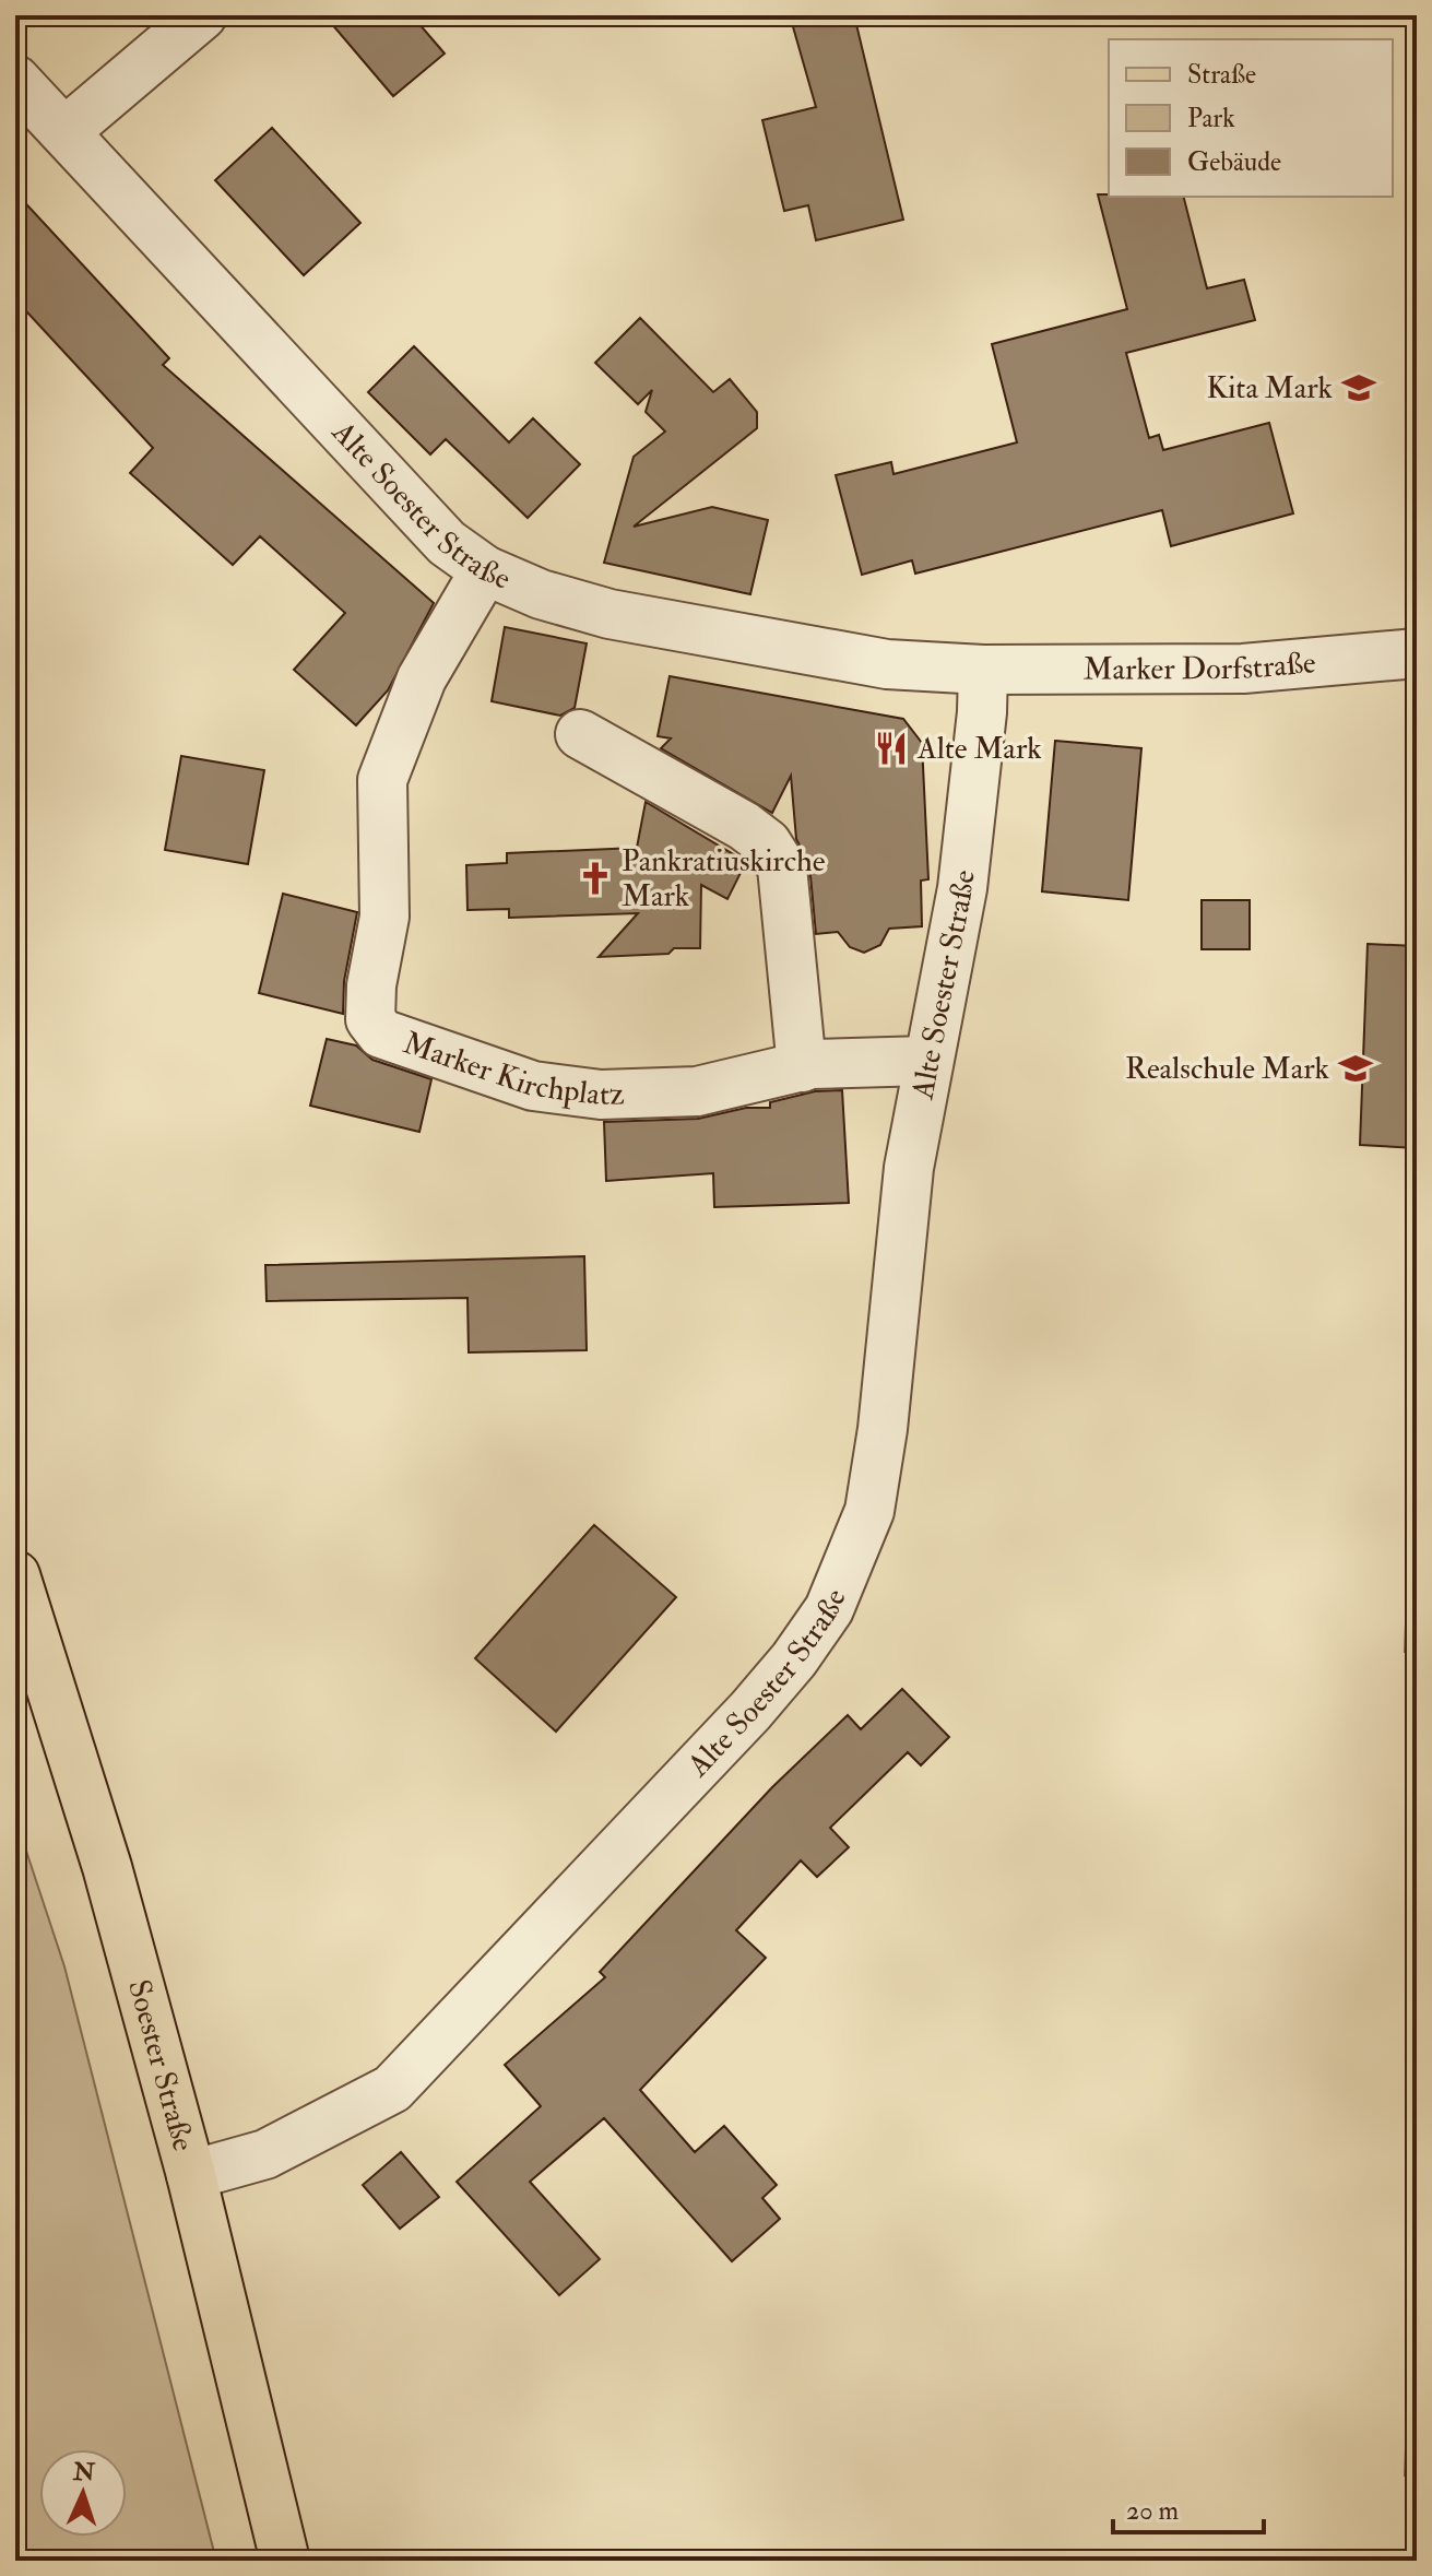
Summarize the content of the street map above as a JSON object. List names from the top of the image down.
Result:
{
  "streets": {
    "main road": ["Soester Straße"],
    "street": ["Alte Soester Straße", "Marker Dorfstraße", "Marker Kirchplatz"]
  },
  "crossings": [
    ["Alte Soester Straße", "Marker Dorfstraße"],
    ["Alte Soester Straße", "Marker Kirchplatz"],
    ["Alte Soester Straße", "Soester Straße"]
  ],
  "places": {
    "school or university": ["Kita Mark", "Realschule Mark"],
    "restaurant": ["Alte Mark"],
    "church": ["Pankratiuskirche Mark"]
  },
  "legend": ["Straße", "Park", "Gebäude"],
  "scale_bar": "20 m",
  "north": "top"
}
